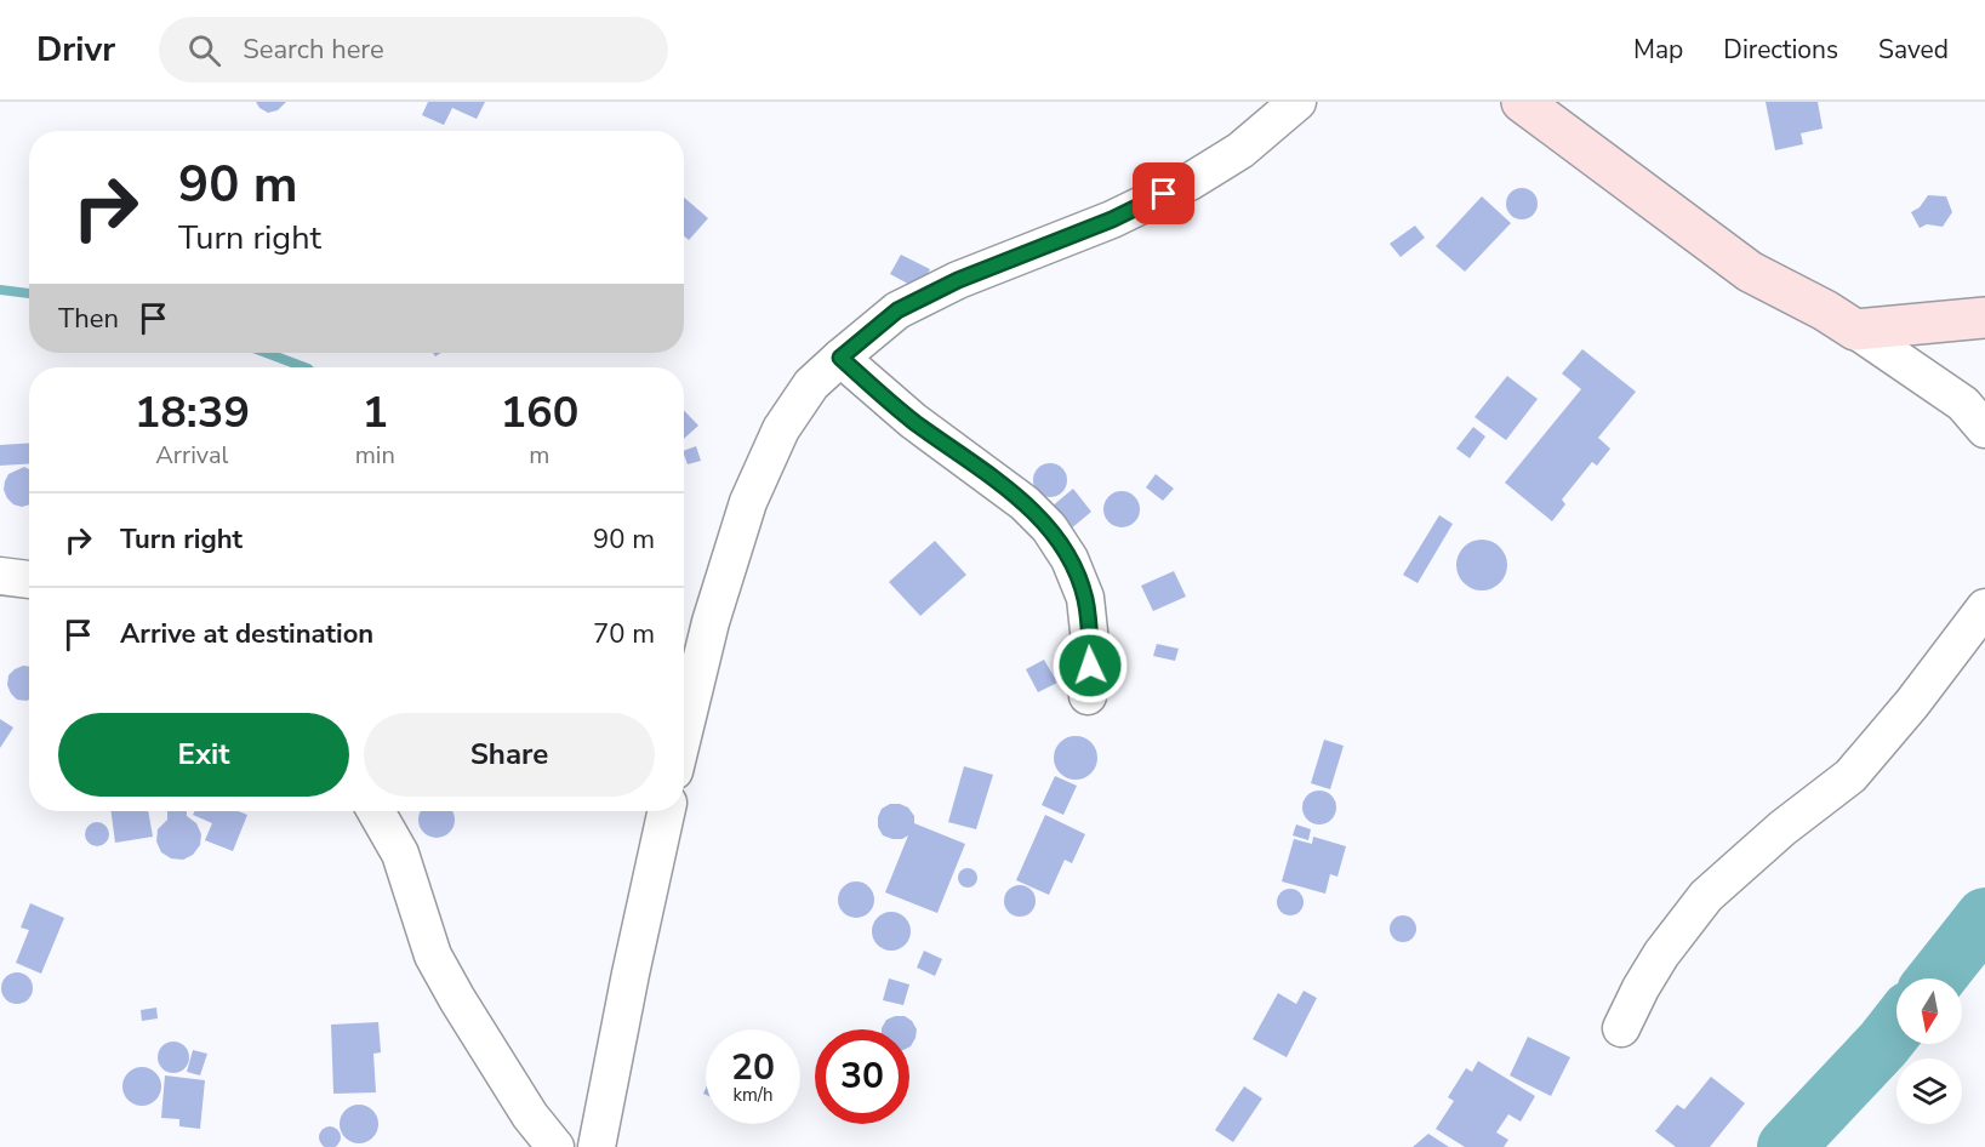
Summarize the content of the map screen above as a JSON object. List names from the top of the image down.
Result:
{
  "north": "bottom",
  "page": {
    "header": "Drivr",
    "search": "Search here",
    "nav": ["Map", "Directions", "Saved"],
    "turn": ["90 m", "Turn right"],
    "then": "Then",
    "eta": [
      "18:39",
      "Arrival",
      "1",
      "min",
      "160",
      "m"
    ],
    "list": [
      {
        "name": "Turn right",
        "value": "90 m"
      },
      {
        "name": "Arrive at destination",
        "value": "70 m"
      }
    ],
    "buttons": ["Exit", "Share"],
    "speed": "20 km/h",
    "limit": "30"
  }
}
